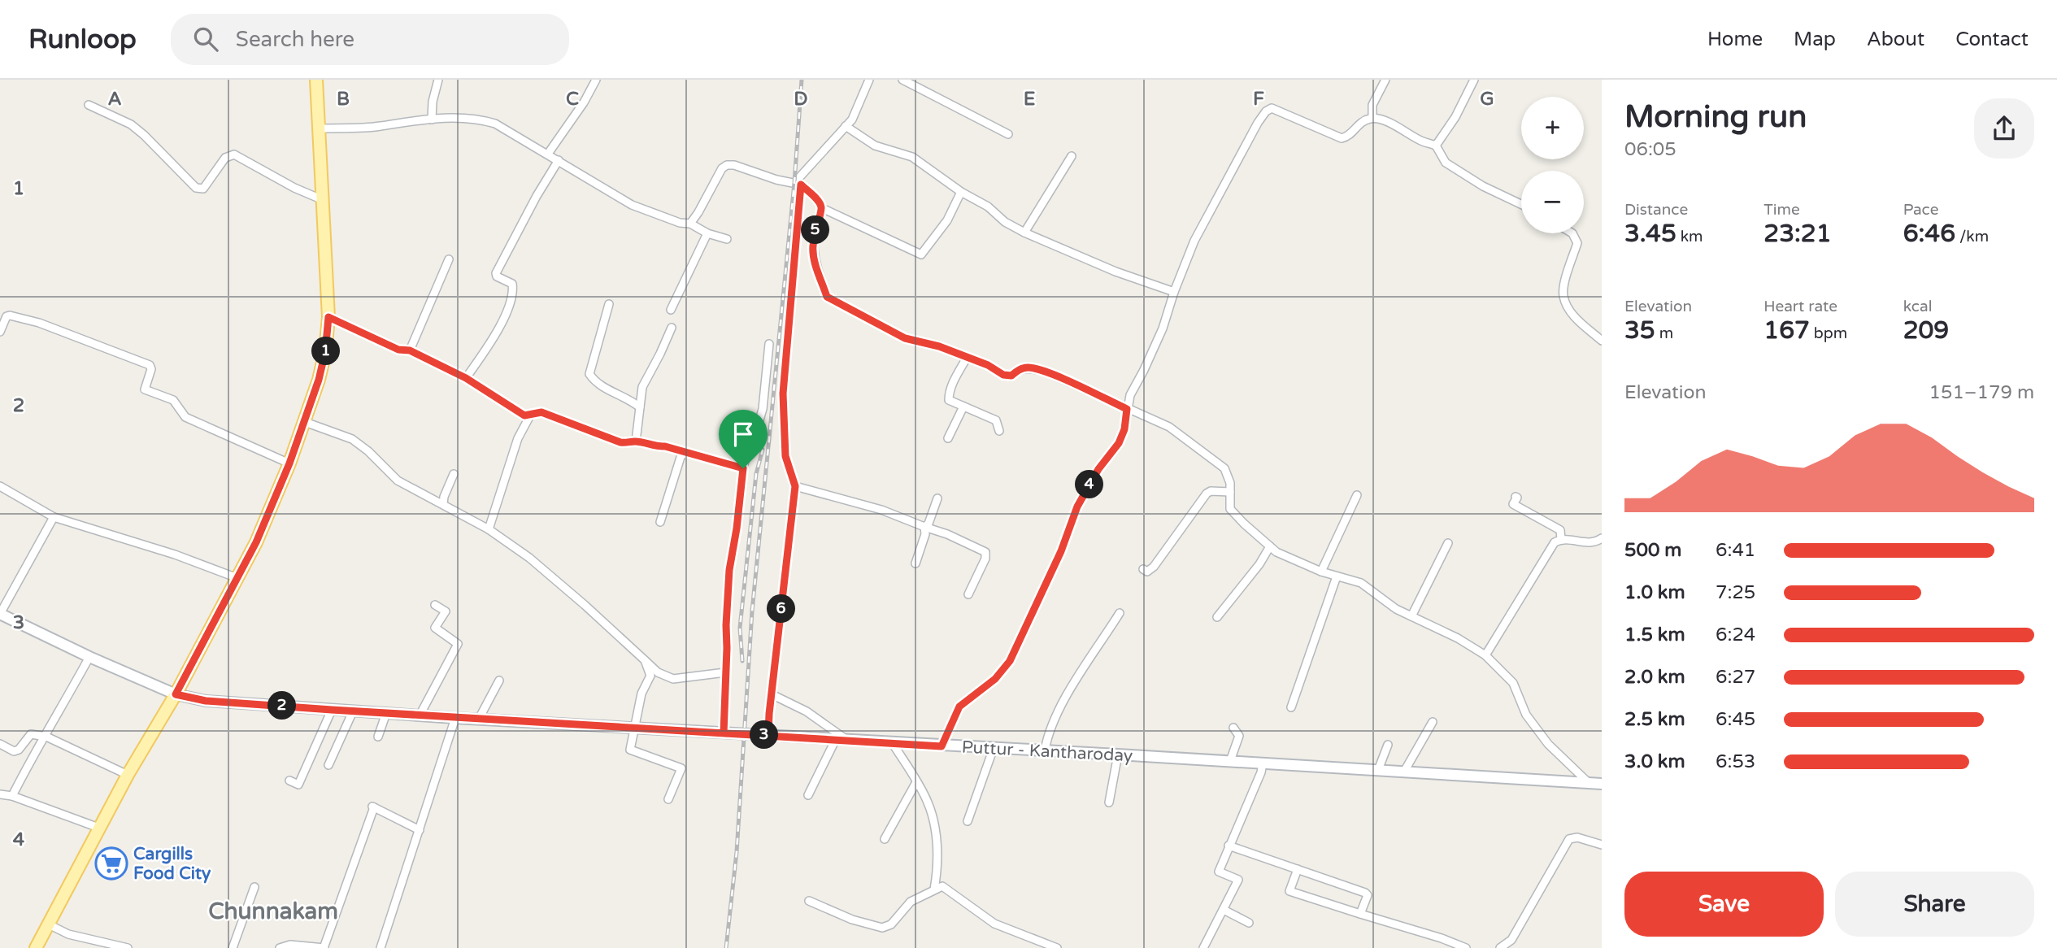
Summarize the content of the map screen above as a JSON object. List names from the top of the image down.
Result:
{
  "streets": {
    "main road": ["Puttur - Kantharoday"]
  },
  "districts": ["Chunnakam"],
  "places": {
    "supermarket": ["Cargills Food City"]
  },
  "page": {
    "header": "Runloop",
    "search": "Search here",
    "nav": [
      "Home",
      "Map",
      "About",
      "Contact"
    ],
    "heading": ["Morning run", "06:05"],
    "map_buttons": ["+", "−"],
    "stats": [
      ["Distance", "3.45 km"],
      ["Time", "23:21"],
      ["Pace", "6:46 /km"],
      ["Elevation", "35 m"],
      ["Heart rate", "167 bpm"],
      ["kcal", "209"]
    ],
    "pins": [
      "5",
      "1",
      "4",
      "6",
      "2",
      "3"
    ],
    "chart": ["Elevation", "151–179 m"],
    "list": [
      {
        "name": "500 m",
        "note": "6:41"
      },
      {
        "name": "1.0 km",
        "note": "7:25"
      },
      {
        "name": "1.5 km",
        "note": "6:24"
      },
      {
        "name": "2.0 km",
        "note": "6:27"
      },
      {
        "name": "2.5 km",
        "note": "6:45"
      },
      {
        "name": "3.0 km",
        "note": "6:53"
      }
    ],
    "buttons": ["Save", "Share"]
  },
  "grid": {
    "columns": [
      "A",
      "B",
      "C",
      "D",
      "E",
      "F",
      "G"
    ],
    "rows": [
      "1",
      "2",
      "3",
      "4"
    ]
  }
}
